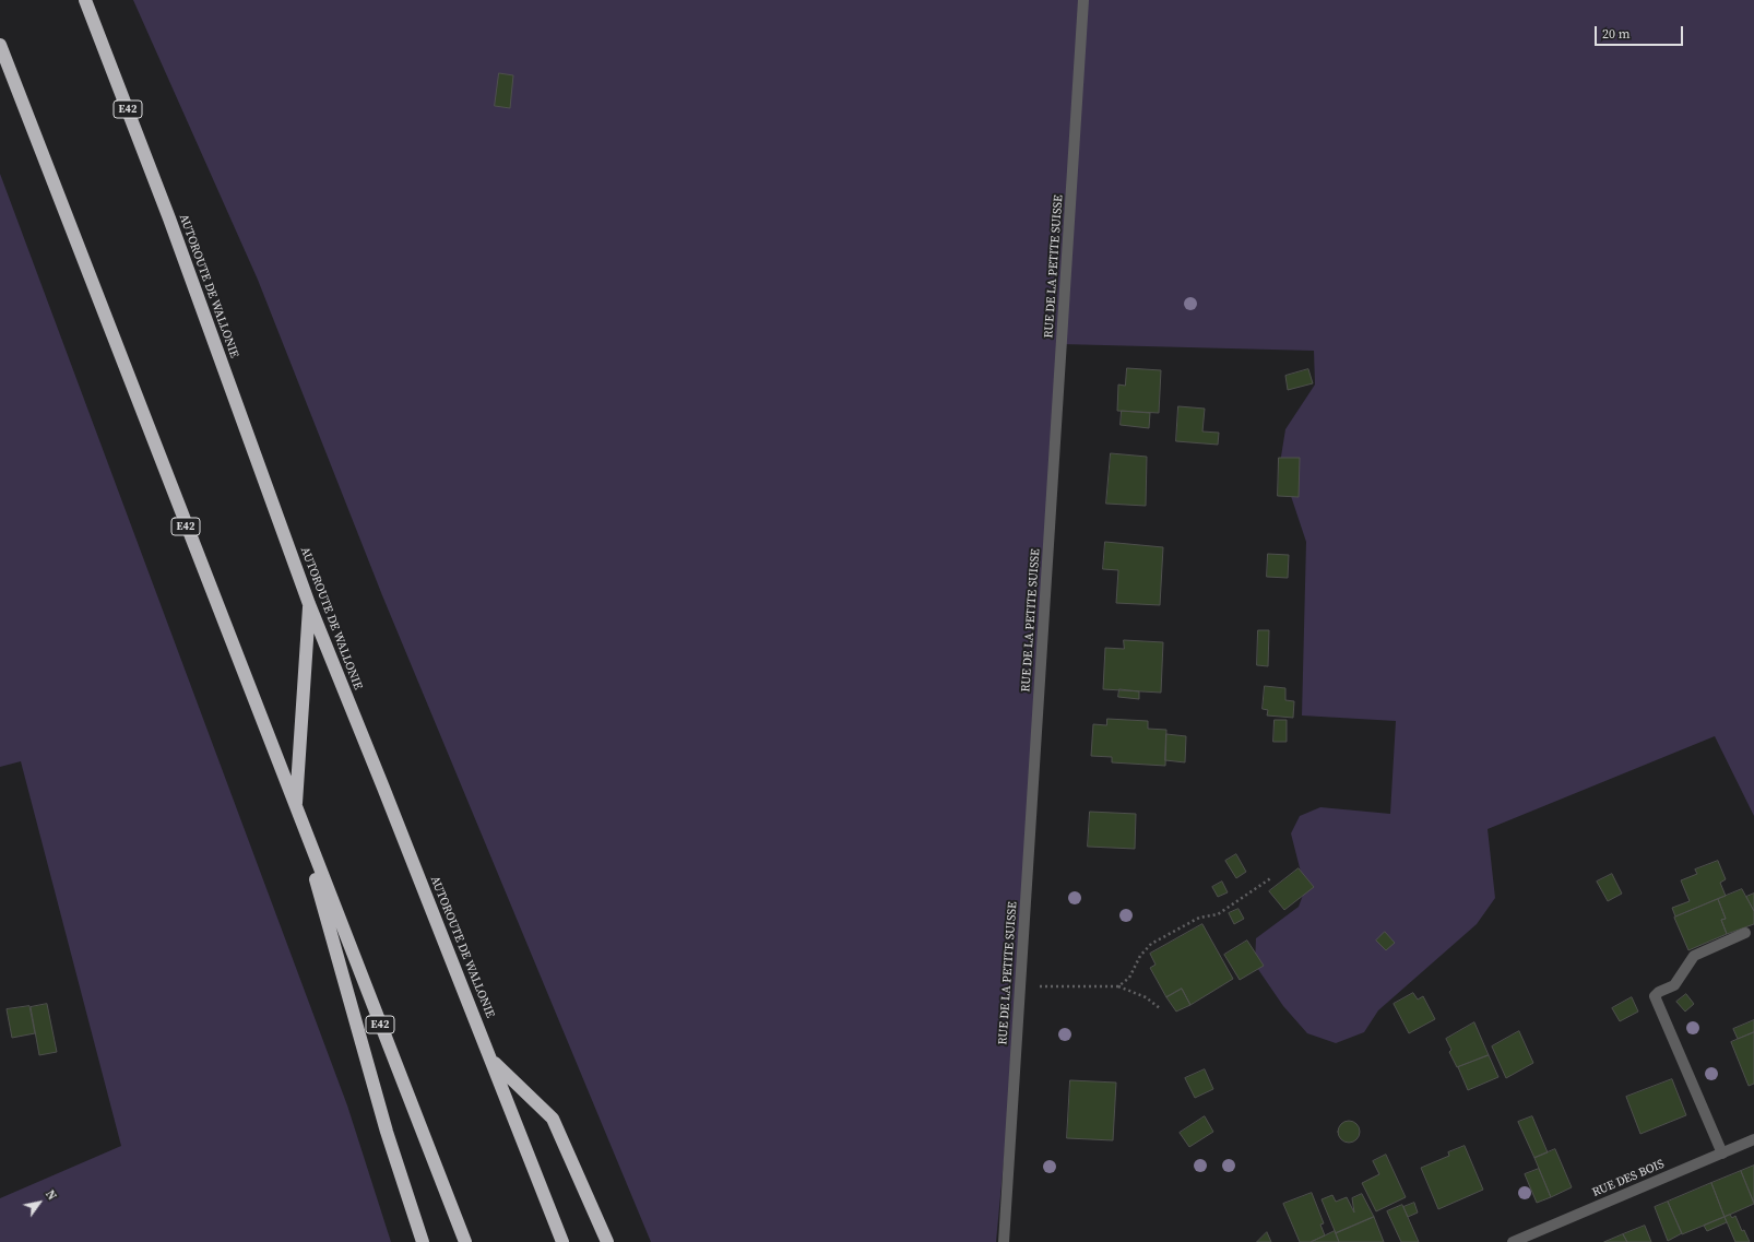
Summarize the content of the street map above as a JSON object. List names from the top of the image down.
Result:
{
  "streets": {
    "highway": ["E42", "AUTOROUTE DE WALLONIE"],
    "street": ["RUE DE LA PETITE SUISSE", "RUE DES BOIS"]
  },
  "scale_bar": "20 m",
  "north": "top right"
}
